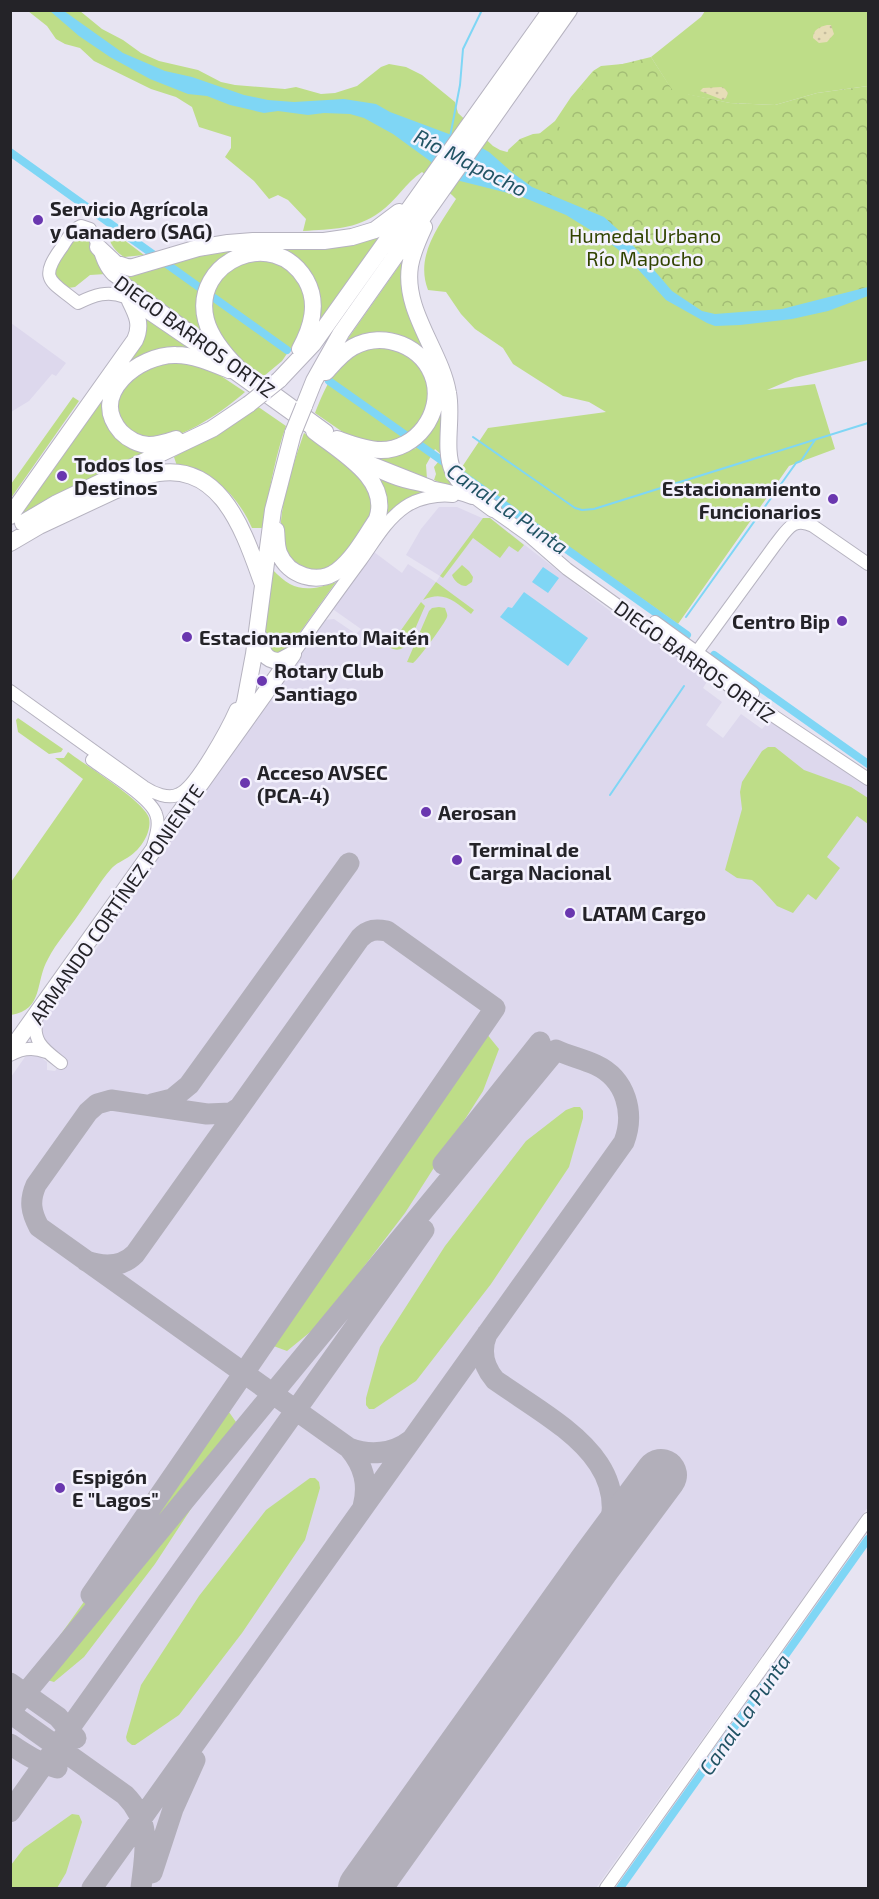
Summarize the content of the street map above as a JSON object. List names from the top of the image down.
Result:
{
  "streets": {
    "highway": ["ARMANDO CORTÍNEZ PONIENTE"],
    "street": ["DIEGO BARROS ORTÍZ"]
  },
  "water": ["Río Mapocho", "Canal La Punta"],
  "parks": ["Humedal Urbano Río Mapocho"],
  "places": [
    "Servicio Agrícola y Ganadero (SAG)",
    "Todos los Destinos",
    "Estacionamiento Funcionarios",
    "Centro Bip",
    "Estacionamiento Maitén",
    "Rotary Club Santiago",
    "Acceso AVSEC (PCA-4)",
    "Aerosan",
    "Terminal de Carga Nacional",
    "LATAM Cargo",
    "Espigón E \"Lagos\""
  ]
}
